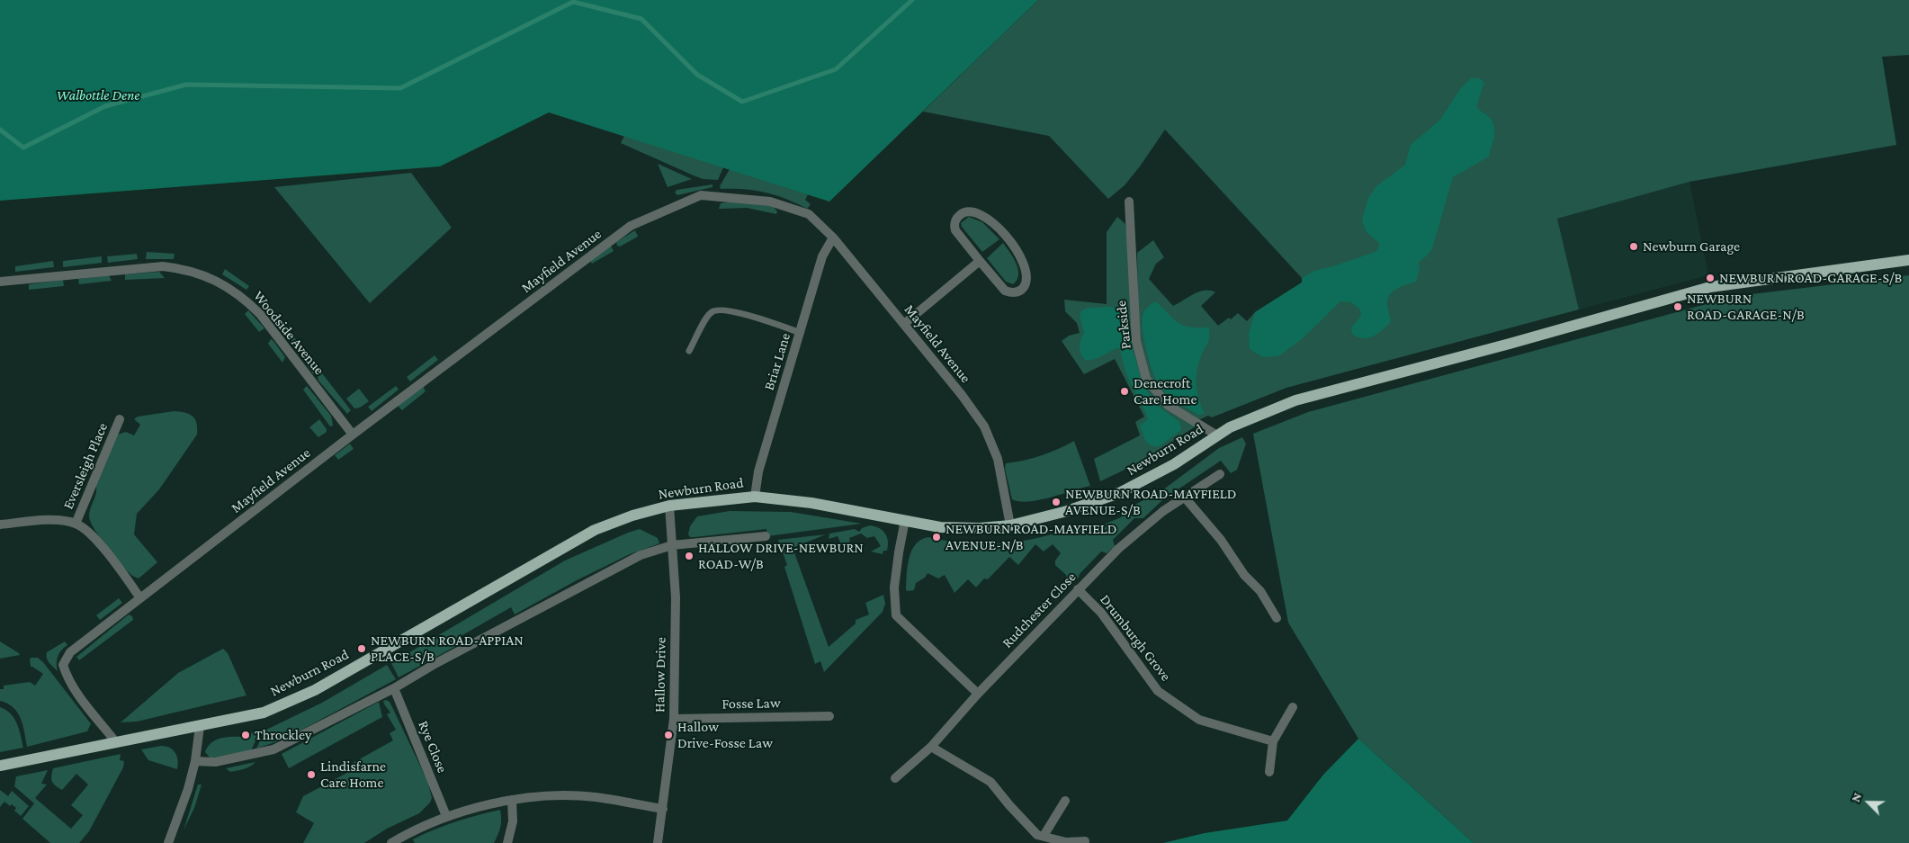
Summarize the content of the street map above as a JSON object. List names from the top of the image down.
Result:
{
  "streets": {
    "main road": ["Newburn Road"],
    "street": [
      "Mayfield Avenue",
      "Parkside",
      "Woodside Avenue",
      "Briar Lane",
      "Eversleigh Place",
      "Rudchester Close",
      "Drumburgh Grove",
      "Hallow Drive",
      "Fosse Law",
      "Rye Close"
    ]
  },
  "crossings": [
    ["Mayfield Avenue", "Woodside Avenue"],
    ["Mayfield Avenue", "Briar Lane"],
    ["Mayfield Avenue", "Newburn Road"],
    ["Parkside", "Newburn Road"],
    ["Briar Lane", "Newburn Road"],
    ["Newburn Road", "Hallow Drive"],
    ["Rudchester Close", "Drumburgh Grove"],
    ["Hallow Drive", "Fosse Law"]
  ],
  "parks": ["Walbottle Dene"],
  "places": [
    "Newburn Garage",
    "NEWBURN ROAD-GARAGE-S/B",
    "NEWBURN ROAD-GARAGE-N/B",
    "Denecroft Care Home",
    "NEWBURN ROAD-MAYFIELD AVENUE-S/B",
    "NEWBURN ROAD-MAYFIELD AVENUE-N/B",
    "HALLOW DRIVE-NEWBURN ROAD-W/B",
    "NEWBURN ROAD-APPIAN PLACE-S/B",
    "Throckley",
    "Hallow Drive-Fosse Law",
    "Lindisfarne Care Home"
  ],
  "north": "top left"
}
